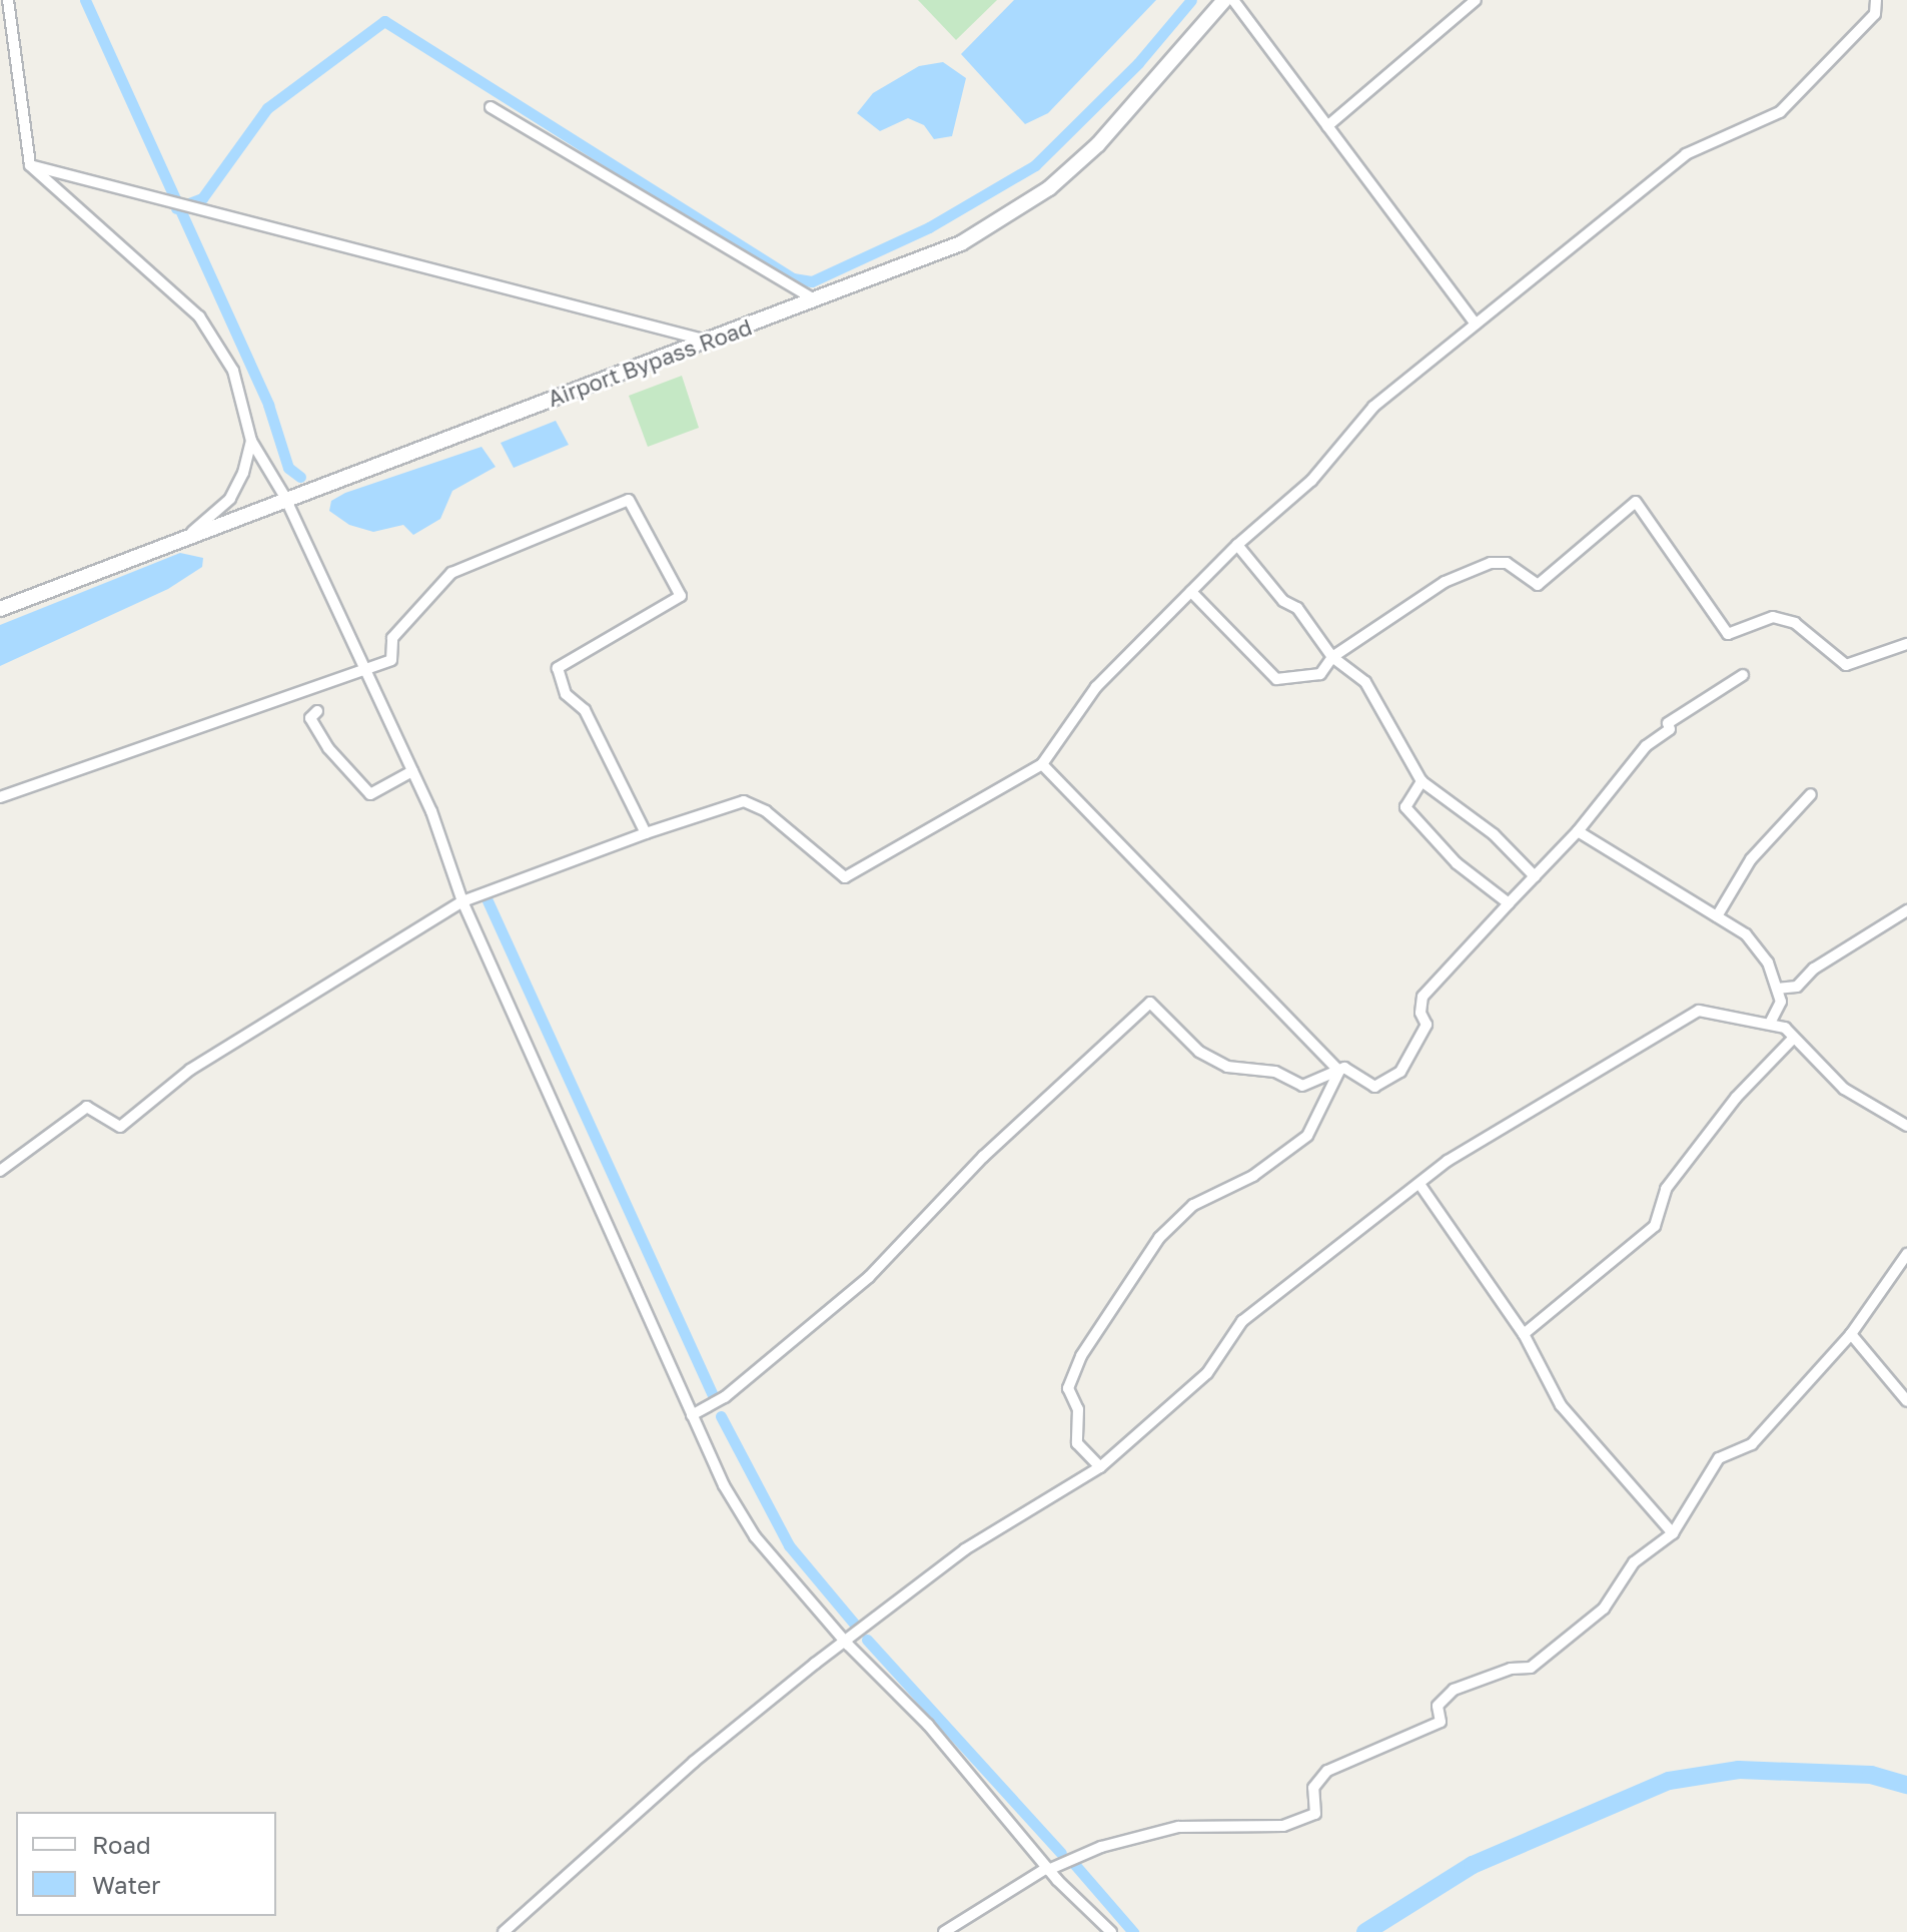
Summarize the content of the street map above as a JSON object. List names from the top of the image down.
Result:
{
  "streets": {
    "street": ["Airport Bypass Road"]
  },
  "legend": ["Road", "Water"]
}
